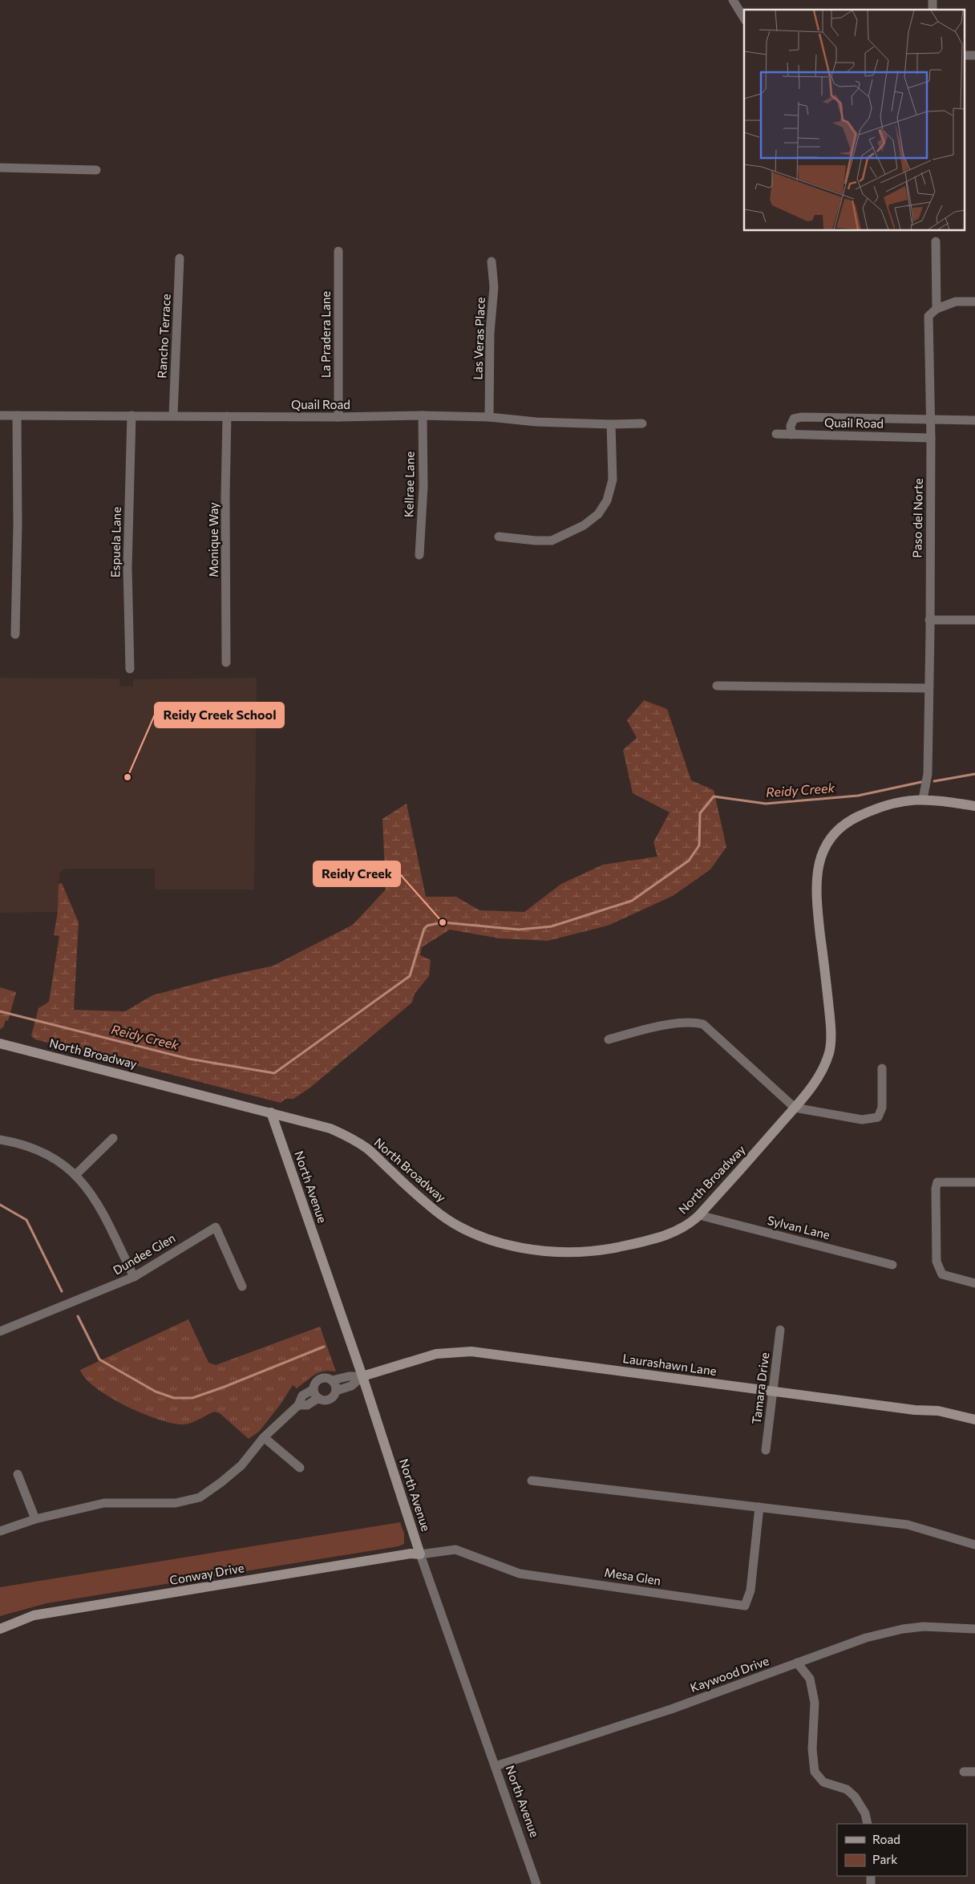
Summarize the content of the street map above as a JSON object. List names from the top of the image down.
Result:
{
  "streets": {
    "street": [
      "La Pradera Lane",
      "Rancho Terrace",
      "Las Veras Place",
      "Quail Road",
      "Kellrae Lane",
      "Paso del Norte",
      "Monique Way",
      "Espuela Lane",
      "North Broadway",
      "North Avenue",
      "Sylvan Lane",
      "Dundee Glen",
      "Laurashawn Lane",
      "Tamara Drive",
      "Conway Drive",
      "Mesa Glen",
      "Kaywood Drive"
    ]
  },
  "crossings": [
    ["La Pradera Lane", "Quail Road"],
    ["Rancho Terrace", "Quail Road"],
    ["Las Veras Place", "Quail Road"],
    ["Quail Road", "Kellrae Lane"],
    ["Quail Road", "Paso del Norte"],
    ["Quail Road", "Monique Way"],
    ["Quail Road", "Espuela Lane"],
    ["Paso del Norte", "North Broadway"],
    ["North Broadway", "North Avenue"],
    ["North Broadway", "Sylvan Lane"],
    ["North Avenue", "Laurashawn Lane"],
    ["North Avenue", "Conway Drive"],
    ["North Avenue", "Mesa Glen"],
    ["North Avenue", "Kaywood Drive"],
    ["Laurashawn Lane", "Tamara Drive"],
    ["Conway Drive", "Mesa Glen"]
  ],
  "water": ["Reidy Creek"],
  "places": ["Reidy Creek School", "Reidy Creek"],
  "legend": ["Road", "Park"]
}
